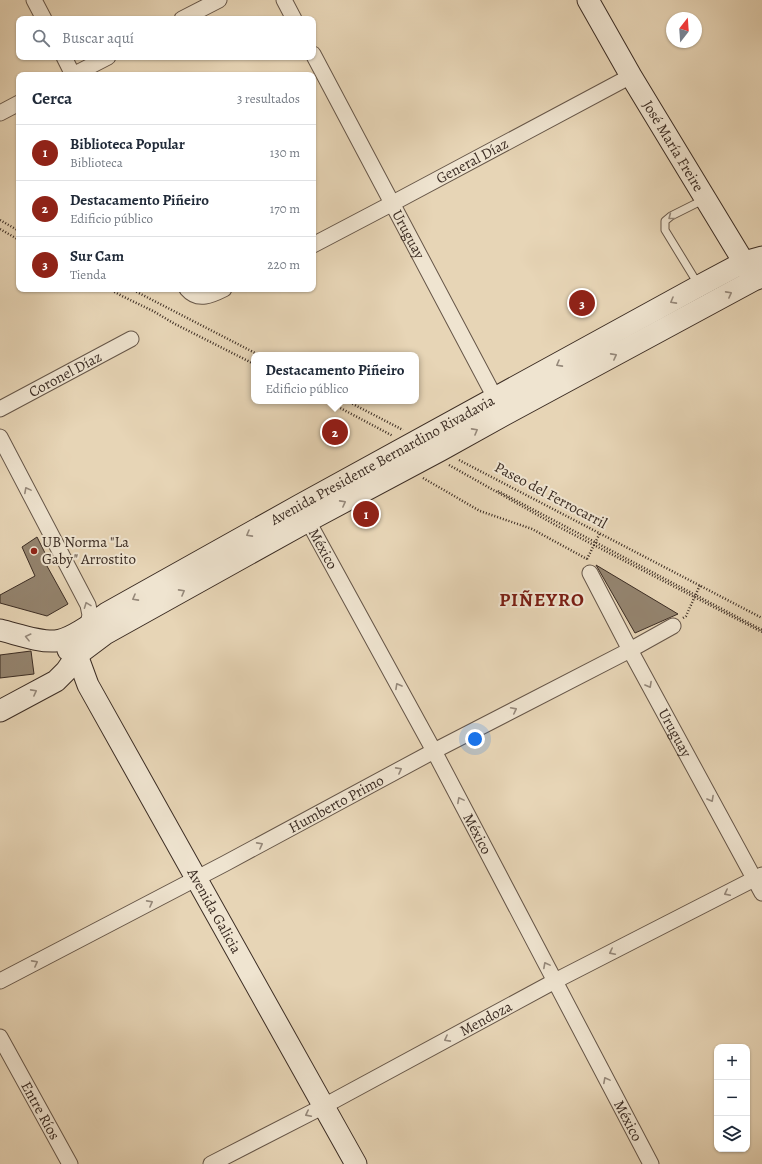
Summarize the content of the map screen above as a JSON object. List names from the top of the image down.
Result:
{
  "streets": {
    "main road": ["José María Freire", "Avenida Presidente Bernardino Rivadavia", "Avenida Galicia"],
    "street": [
      "General Díaz",
      "Uruguay",
      "Coronel Díaz",
      "México",
      "Humberto Primo",
      "Mendoza",
      "Entre Ríos"
    ],
    "path": ["Paseo del Ferrocarril"]
  },
  "crossings": [
    ["José María Freire", "General Díaz"],
    ["José María Freire", "Avenida Presidente Bernardino Rivadavia"],
    ["General Díaz", "Uruguay"],
    ["Uruguay", "Avenida Presidente Bernardino Rivadavia"],
    ["Uruguay", "Humberto Primo"],
    ["Uruguay", "Mendoza"],
    ["Avenida Presidente Bernardino Rivadavia", "Paseo del Ferrocarril"],
    ["Avenida Presidente Bernardino Rivadavia", "México"],
    ["Avenida Presidente Bernardino Rivadavia", "Avenida Galicia"],
    ["México", "Humberto Primo"],
    ["México", "Mendoza"],
    ["Humberto Primo", "Avenida Galicia"],
    ["Avenida Galicia", "Mendoza"]
  ],
  "one_way": ["México", "Humberto Primo", "Mendoza"],
  "districts": ["PIÑEYRO"],
  "places": ["UB Norma \"La Gaby\" Arrostito"],
  "north": "top",
  "page": {
    "search": "Buscar aquí",
    "heading": ["Cerca", "3 resultados"],
    "list": [
      {
        "mark": "1",
        "name": "Biblioteca Popular",
        "note": "Biblioteca",
        "value": "130 m"
      },
      {
        "mark": "2",
        "name": "Destacamento Piñeiro",
        "note": "Edificio público",
        "value": "170 m"
      },
      {
        "mark": "3",
        "name": "Sur Cam",
        "note": "Tienda",
        "value": "220 m"
      }
    ],
    "pins": ["3", "2", "1"],
    "popup": ["Destacamento Piñeiro", "Edificio público"],
    "map_buttons": ["+", "−"]
  }
}
